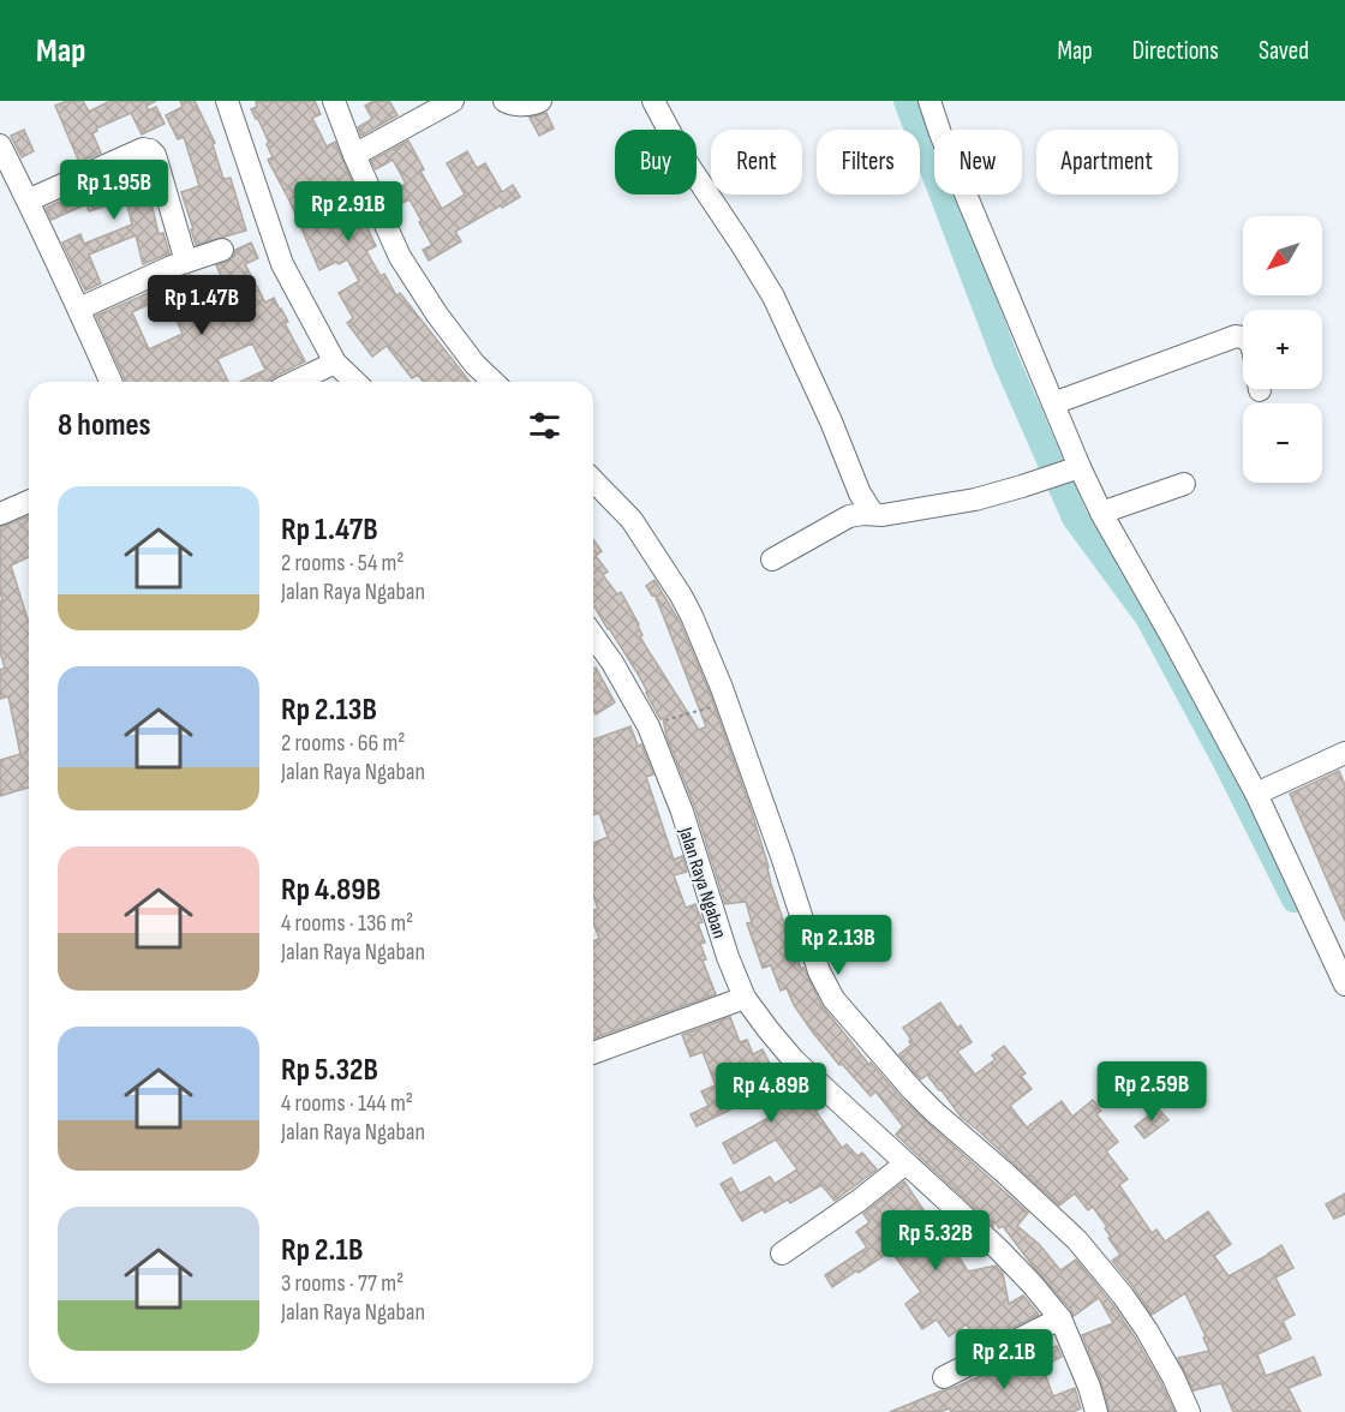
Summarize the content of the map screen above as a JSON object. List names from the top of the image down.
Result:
{
  "streets": {
    "street": ["Jalan Raya Ngaban"]
  },
  "north": "bottom left",
  "page": {
    "header": "Map",
    "nav": ["Map", "Directions", "Saved"],
    "chip": [
      "Buy",
      "Rent",
      "Filters",
      "New",
      "Apartment"
    ],
    "price": [
      "Rp 1.95B",
      "Rp 2.91B",
      "Rp 1.47B",
      "Rp 2.13B",
      "Rp 2.59B",
      "Rp 4.89B",
      "Rp 5.32B",
      "Rp 2.1B"
    ],
    "map_buttons": ["+", "−"],
    "heading": "8 homes",
    "list": [
      {
        "name": "Rp 1.47B",
        "note": "2 rooms · 54 m² · Jalan Raya Ngaban"
      },
      {
        "name": "Rp 2.13B",
        "note": "2 rooms · 66 m² · Jalan Raya Ngaban"
      },
      {
        "name": "Rp 4.89B",
        "note": "4 rooms · 136 m² · Jalan Raya Ngaban"
      },
      {
        "name": "Rp 5.32B",
        "note": "4 rooms · 144 m² · Jalan Raya Ngaban"
      },
      {
        "name": "Rp 2.1B",
        "note": "3 rooms · 77 m² · Jalan Raya Ngaban"
      }
    ]
  }
}
